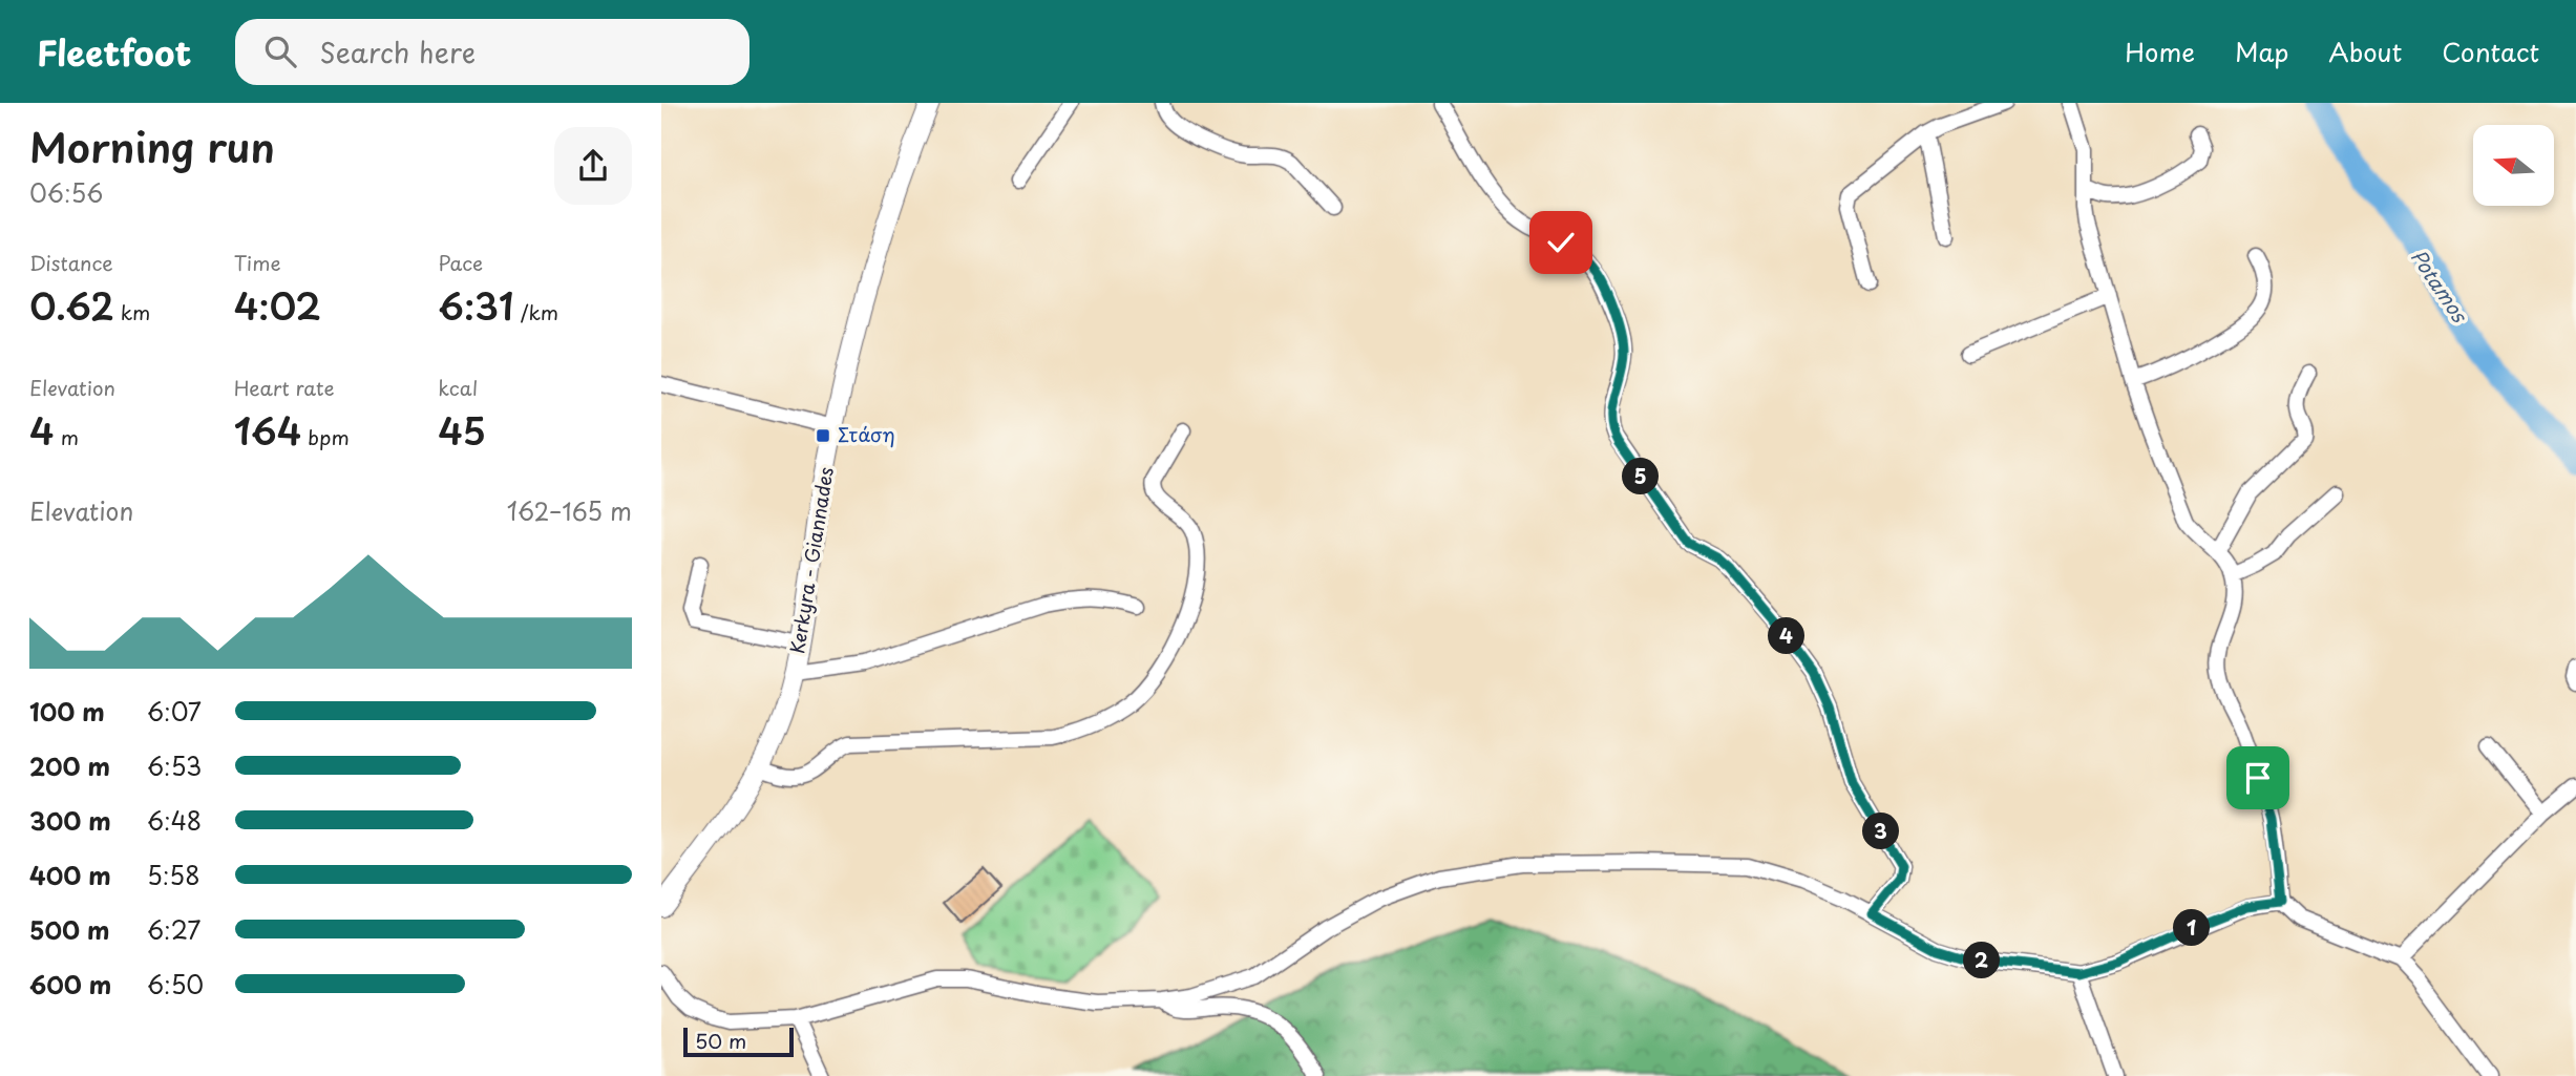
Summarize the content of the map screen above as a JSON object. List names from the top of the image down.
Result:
{
  "streets": {
    "main road": ["Kerkyra - Giannades"]
  },
  "water": ["Potamos"],
  "places": {
    "transit": ["Στάση"]
  },
  "scale_bar": "50 m",
  "north": "left",
  "page": {
    "header": "Fleetfoot",
    "search": "Search here",
    "nav": [
      "Home",
      "Map",
      "About",
      "Contact"
    ],
    "heading": ["Morning run", "06:56"],
    "stats": [
      ["Distance", "0.62 km"],
      ["Time", "4:02"],
      ["Pace", "6:31 /km"],
      ["Elevation", "4 m"],
      ["Heart rate", "164 bpm"],
      ["kcal", "45"]
    ],
    "pins": [
      "5",
      "4",
      "3",
      "1",
      "2"
    ],
    "chart": ["Elevation", "162–165 m"],
    "list": [
      {
        "name": "100 m",
        "note": "6:07"
      },
      {
        "name": "200 m",
        "note": "6:53"
      },
      {
        "name": "300 m",
        "note": "6:48"
      },
      {
        "name": "400 m",
        "note": "5:58"
      },
      {
        "name": "500 m",
        "note": "6:27"
      },
      {
        "name": "600 m",
        "note": "6:50"
      }
    ],
    "scale": "50 m"
  }
}
